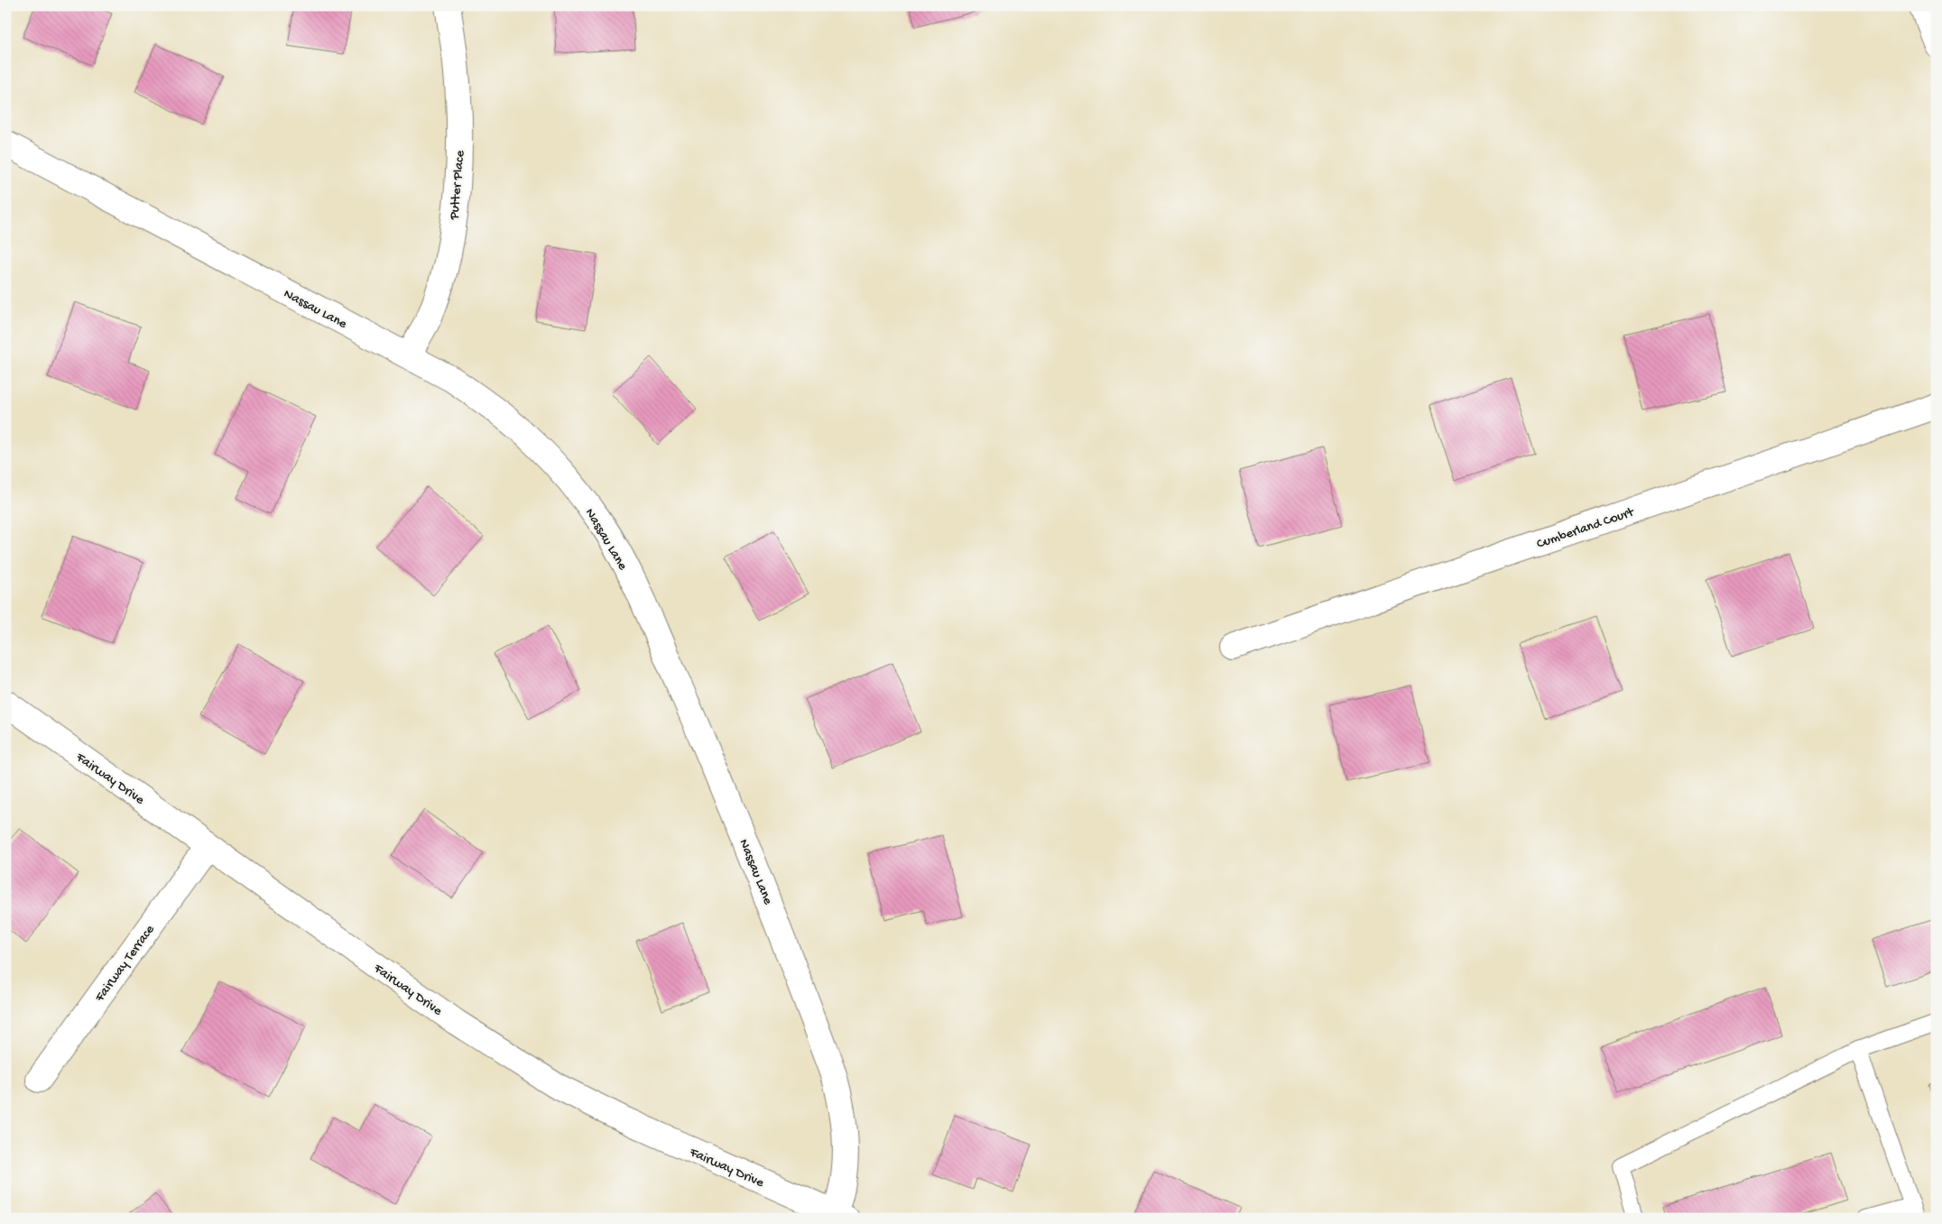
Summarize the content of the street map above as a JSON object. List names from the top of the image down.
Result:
{
  "streets": {
    "street": [
      "Putter Place",
      "Nassau Lane",
      "Cumberland Court",
      "Fairway Drive",
      "Fairway Terrace"
    ]
  },
  "crossings": [
    ["Putter Place", "Nassau Lane"],
    ["Nassau Lane", "Fairway Drive"],
    ["Fairway Drive", "Fairway Terrace"]
  ]
}
